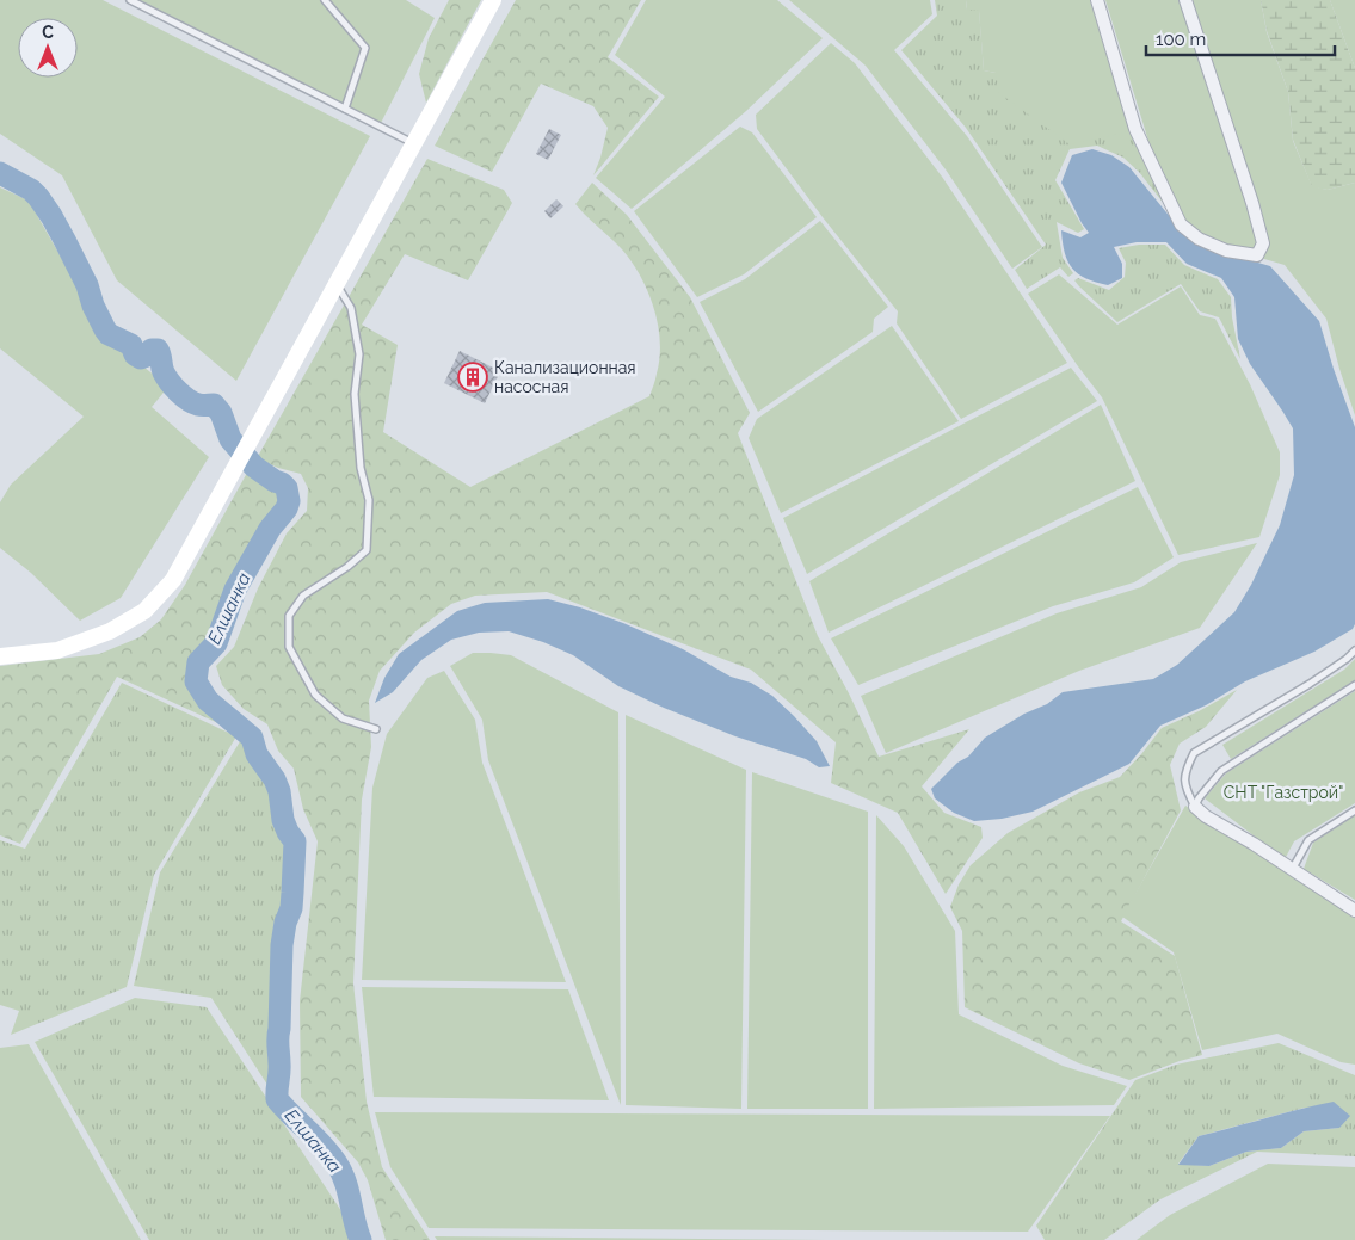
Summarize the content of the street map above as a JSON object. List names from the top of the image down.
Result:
{
  "water": ["Елшанка"],
  "parks": ["СНТ \"Газстрой\""],
  "places": {
    "building": ["Канализационная насосная"]
  },
  "scale_bar": "100 m",
  "north": "top"
}
